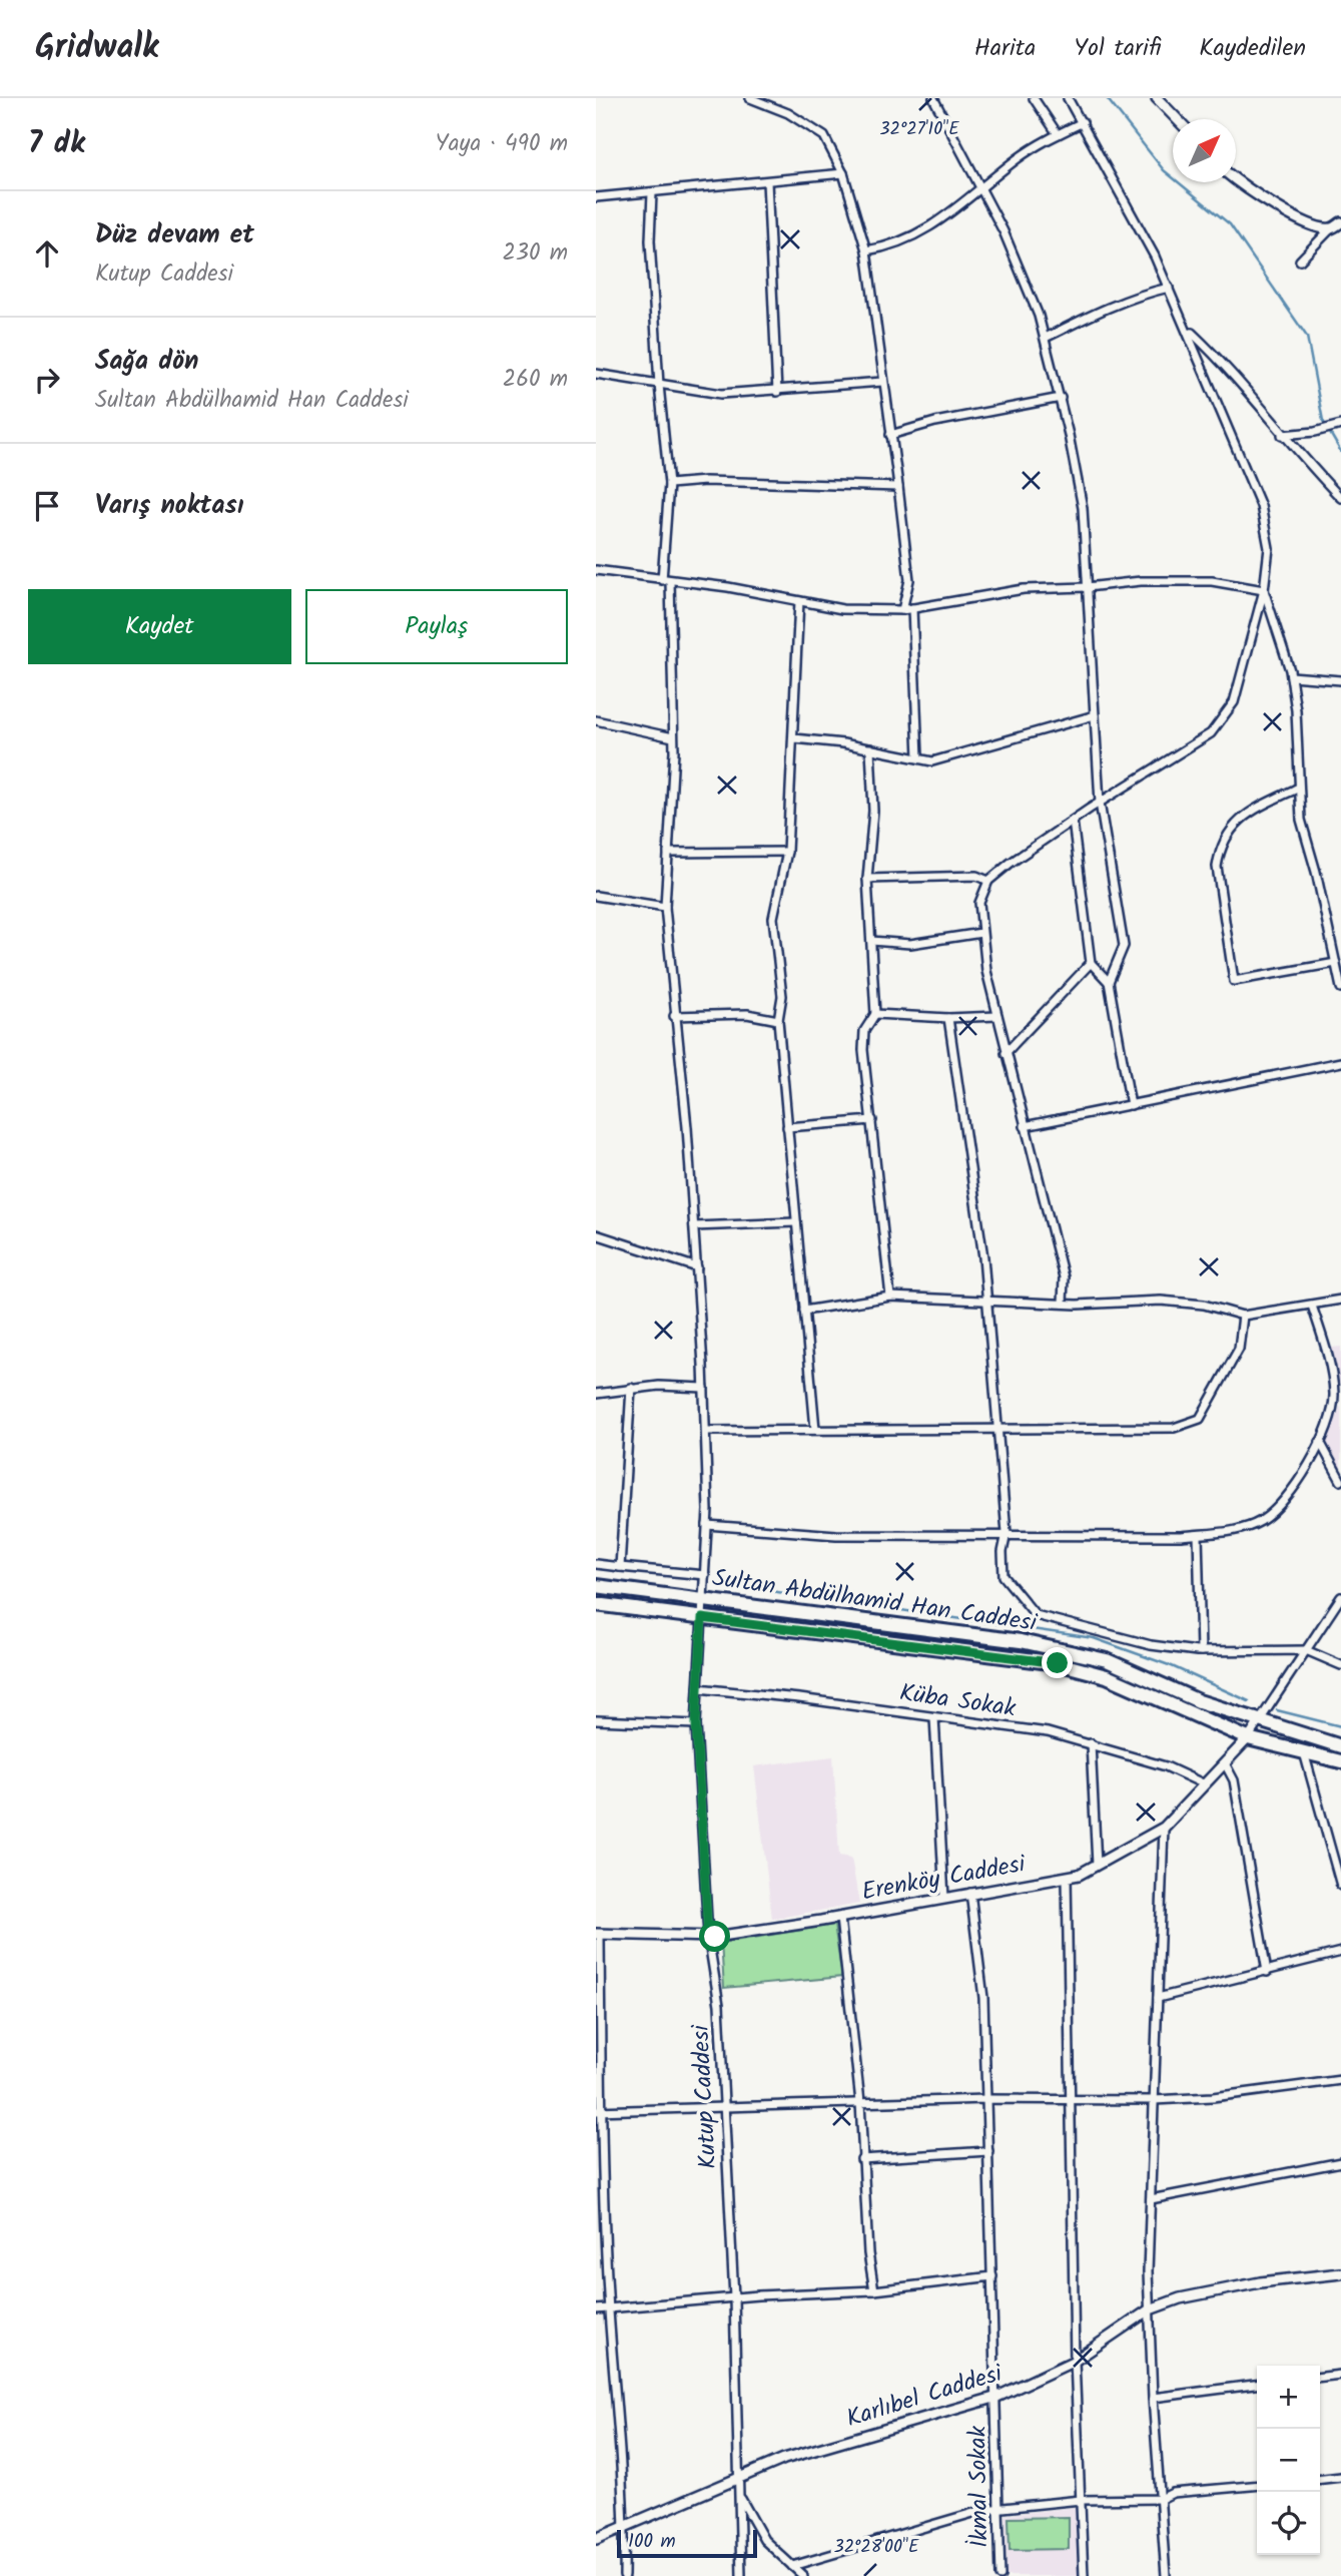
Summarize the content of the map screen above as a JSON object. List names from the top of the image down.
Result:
{
  "streets": {
    "main road": ["Sultan Abdülhamid Han Caddesi"],
    "street": [
      "Küba Sokak",
      "Erenköy Caddesi",
      "Kutup Caddesi",
      "Karlıbel Caddesi",
      "İkmal Sokak"
    ]
  },
  "crossings": [
    ["Sultan Abdülhamid Han Caddesi", "Erenköy Caddesi"],
    ["Sultan Abdülhamid Han Caddesi", "Kutup Caddesi"],
    ["Küba Sokak", "Erenköy Caddesi"],
    ["Küba Sokak", "Kutup Caddesi"],
    ["Erenköy Caddesi", "Kutup Caddesi"],
    ["Erenköy Caddesi", "İkmal Sokak"],
    ["Kutup Caddesi", "Karlıbel Caddesi"],
    ["Karlıbel Caddesi", "İkmal Sokak"]
  ],
  "scale_bar": "100 m",
  "north": "top right",
  "page": {
    "header": "Gridwalk",
    "nav": ["Harita", "Yol tarifi", "Kaydedilen"],
    "heading": ["7 dk", "Yaya · 490 m"],
    "list": [
      ["Düz devam et", "Kutup Caddesi", "230 m"],
      ["Sağa dön", "Sultan Abdülhamid Han Caddesi", "260 m"],
      "Varış noktası"
    ],
    "buttons": ["Kaydet", "Paylaş"],
    "map_buttons": ["+", "−"],
    "scale": "100 m"
  },
  "coordinates": ["32°27'10\"E", "32°28'00\"E"]
}
